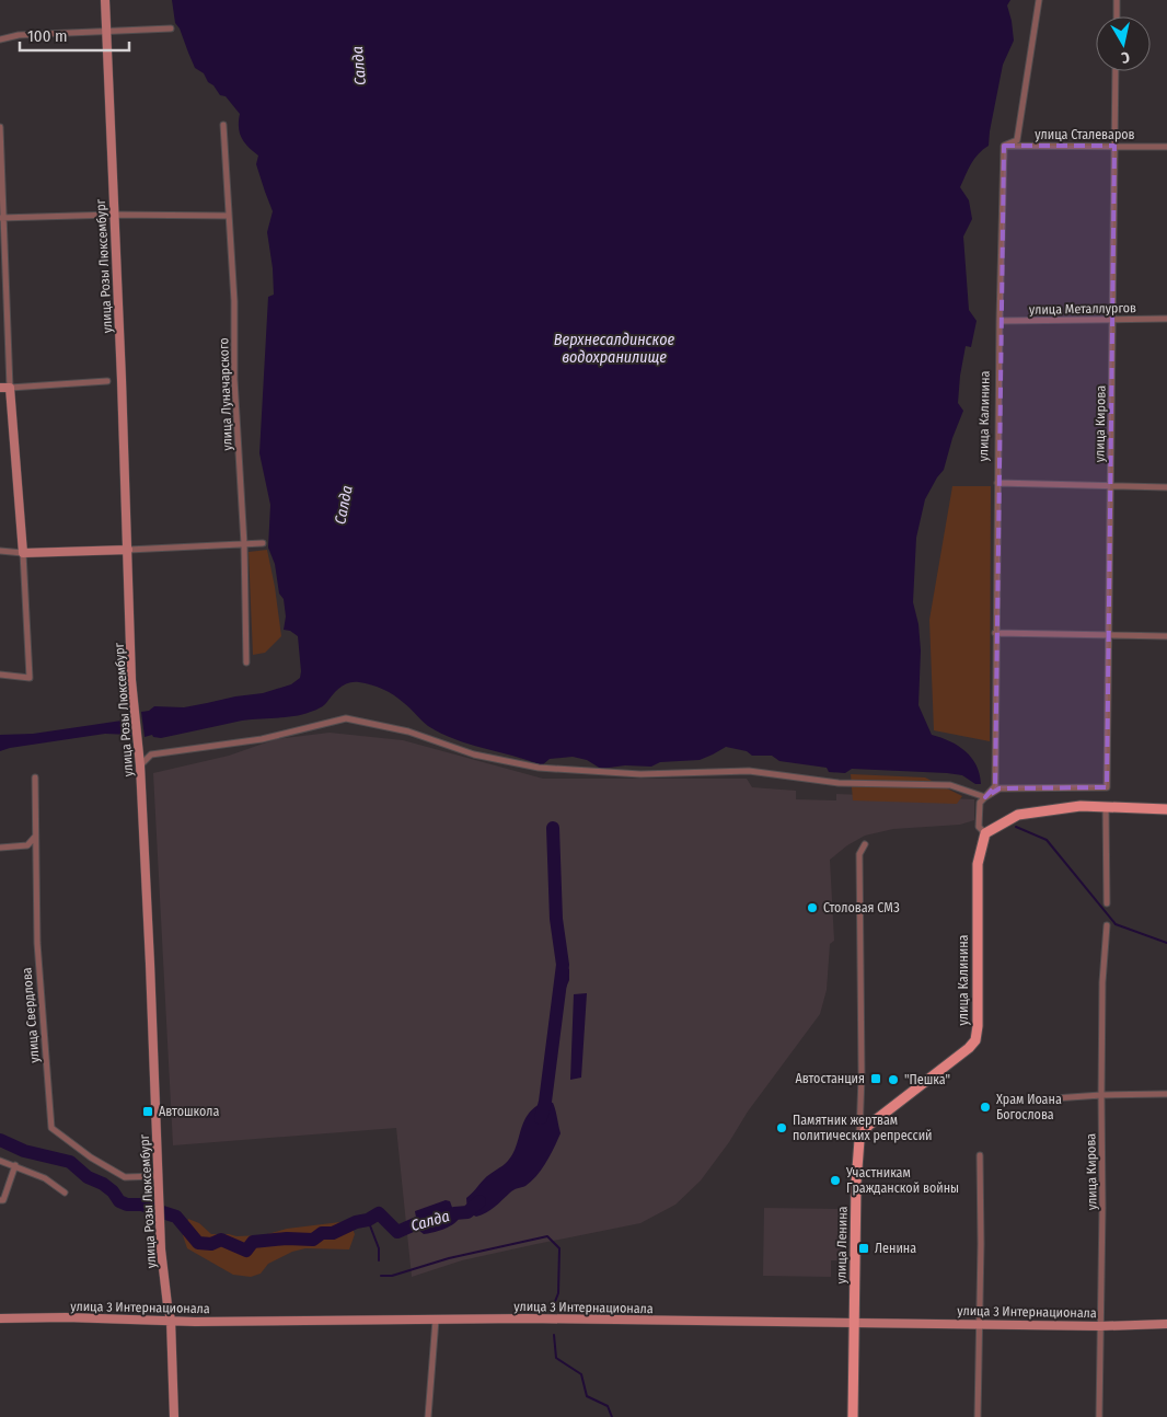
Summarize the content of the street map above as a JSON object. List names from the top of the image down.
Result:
{
  "streets": {
    "main road": ["улица Калинина", "улица Ленина"],
    "street": [
      "улица Сталеваров",
      "улица Розы Люксембург",
      "улица Металлургов",
      "улица Луначарского",
      "улица Кирова",
      "улица Свердлова",
      "улица 3 Интернационала"
    ]
  },
  "crossings": [
    ["улица Сталеваров", "улица Калинина"],
    ["улица Сталеваров", "улица Кирова"],
    ["улица Розы Люксембург", "улица Свердлова"],
    ["улица Розы Люксембург", "улица 3 Интернационала"],
    ["улица Металлургов", "улица Калинина"],
    ["улица Металлургов", "улица Кирова"],
    ["улица Калинина", "улица Кирова"],
    ["улица Калинина", "улица Ленина"],
    ["улица Кирова", "улица 3 Интернационала"],
    ["улица Ленина", "улица 3 Интернационала"]
  ],
  "water": ["Салда", "Верхнесалдинское водохранилище"],
  "places": {
    "other": [
      "Столовая СМЗ",
      "\"Пешка\"",
      "Храм Иоана Богослова",
      "Памятник жертвам политических репрессий",
      "Участникам Гражданской войны"
    ],
    "transit": ["Автостанция", "Автошкола", "Ленина"]
  },
  "scale_bar": "100 m",
  "north": "bottom"
}
